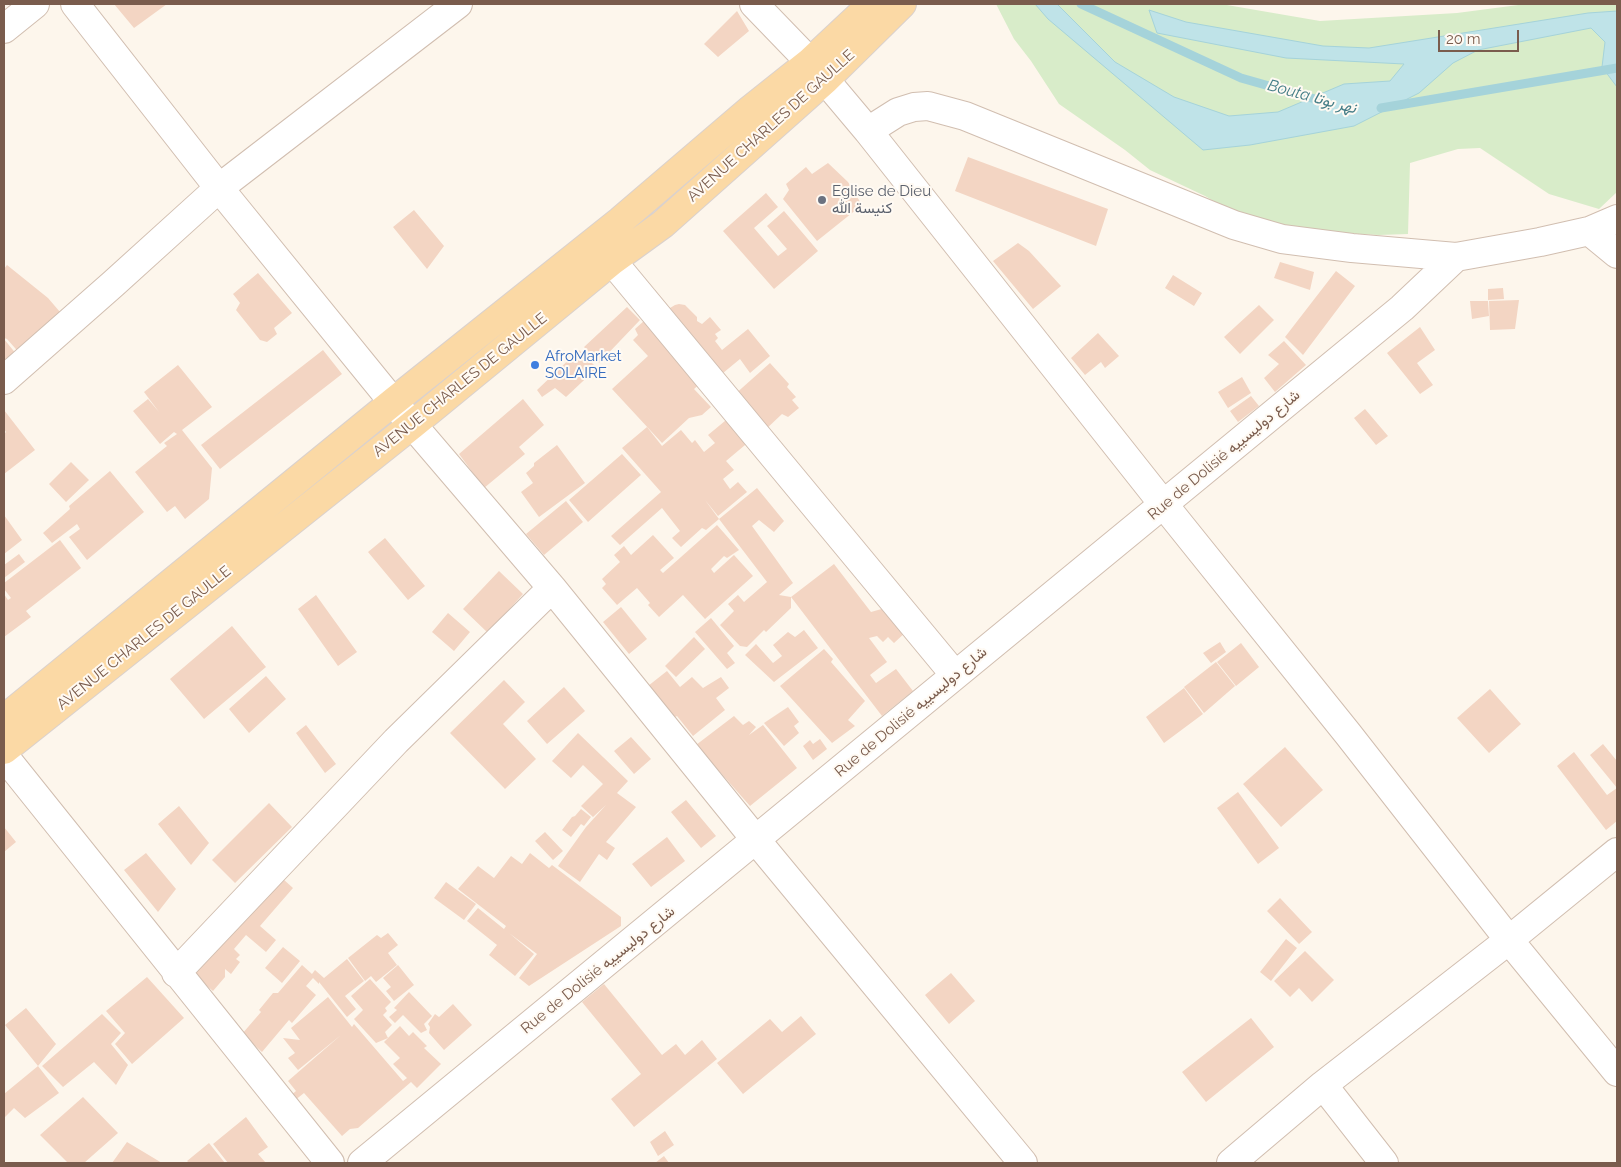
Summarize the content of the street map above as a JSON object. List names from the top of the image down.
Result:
{
  "streets": {
    "main road": ["AVENUE CHARLES DE GAULLE"],
    "street": ["Rue de Dolisié شارع دوليسييه"]
  },
  "water": ["Bouta نهر بوتا"],
  "places": ["Eglise de Dieu كنيسة الله", "AfroMarket SOLAIRE"],
  "scale_bar": "20 m"
}
